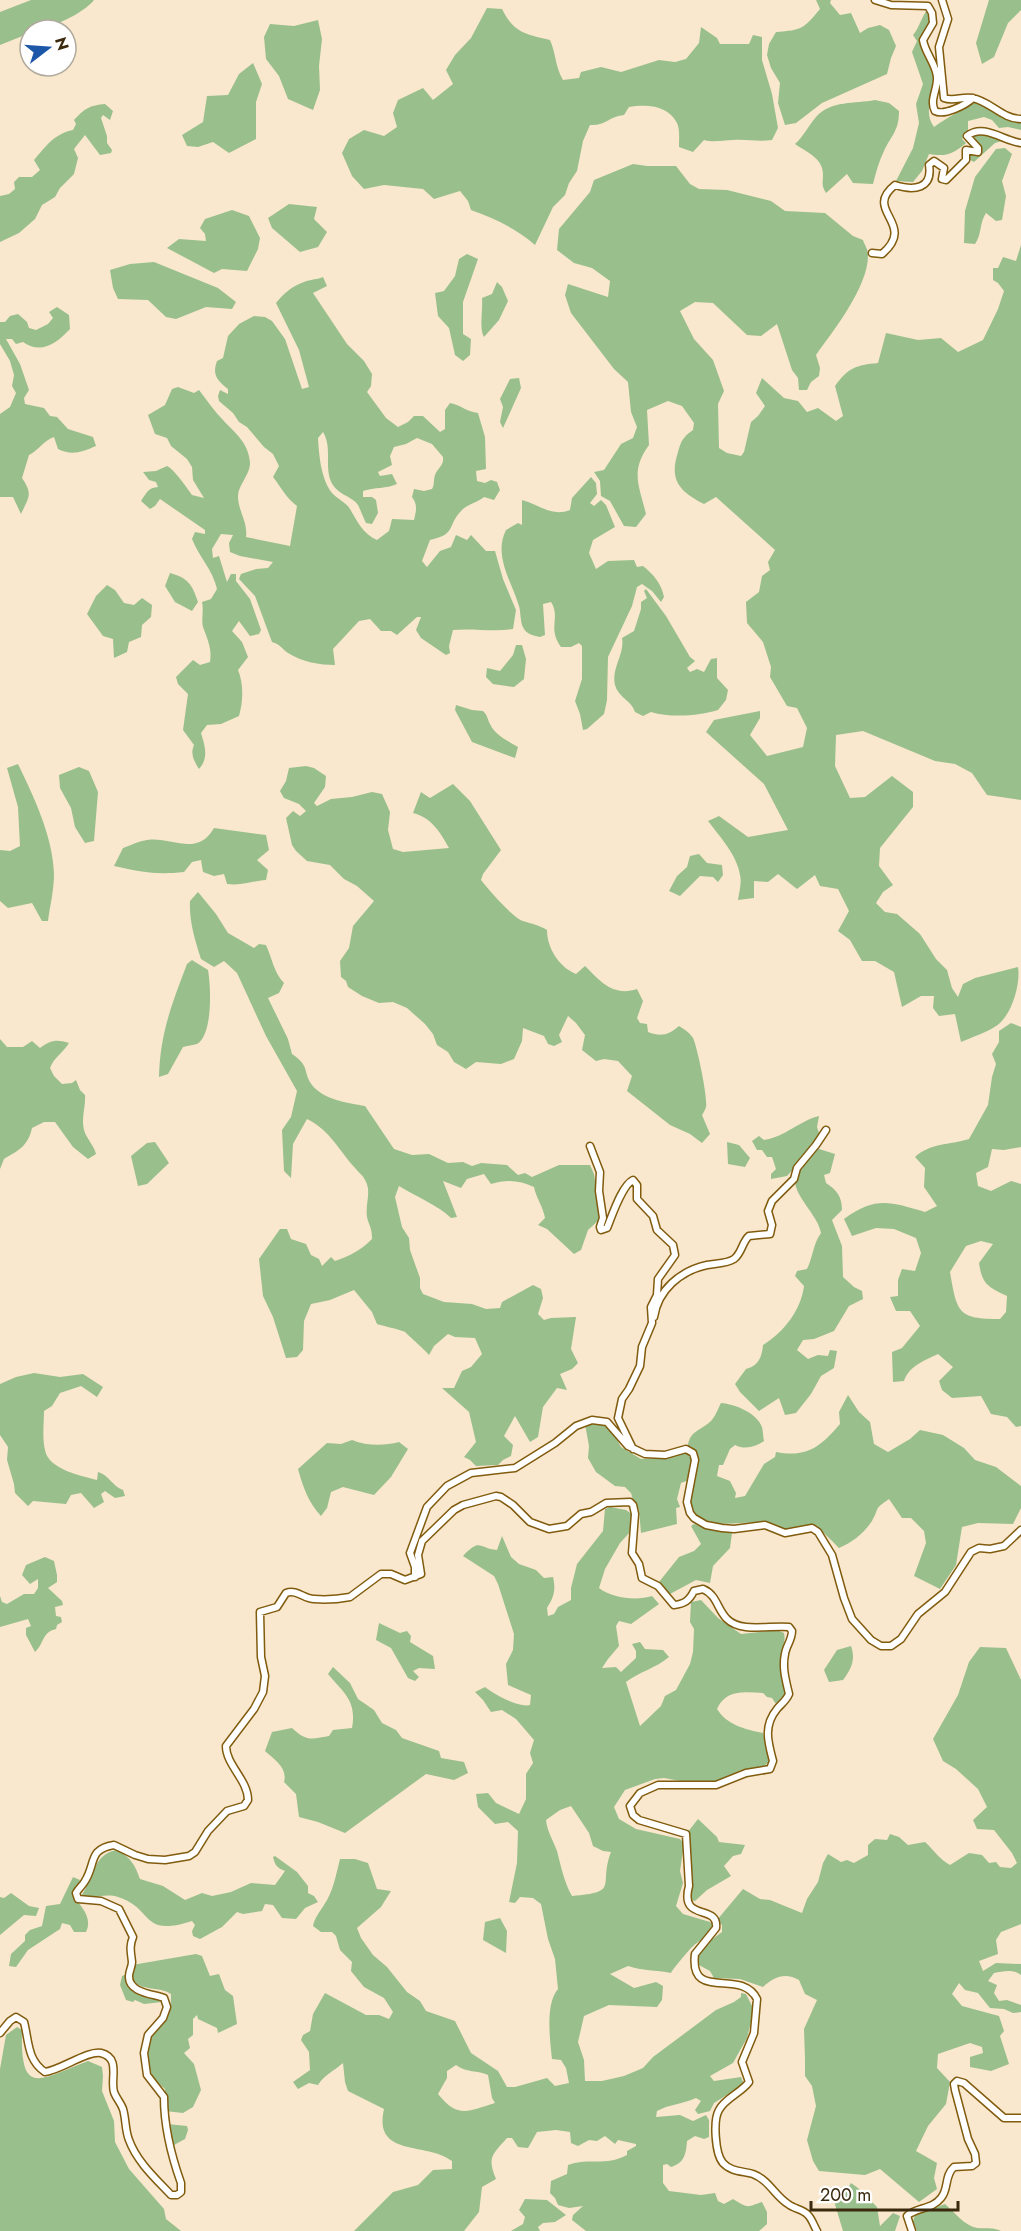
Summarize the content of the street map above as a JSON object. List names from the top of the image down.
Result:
{
  "scale_bar": "200 m",
  "north": "right"
}
